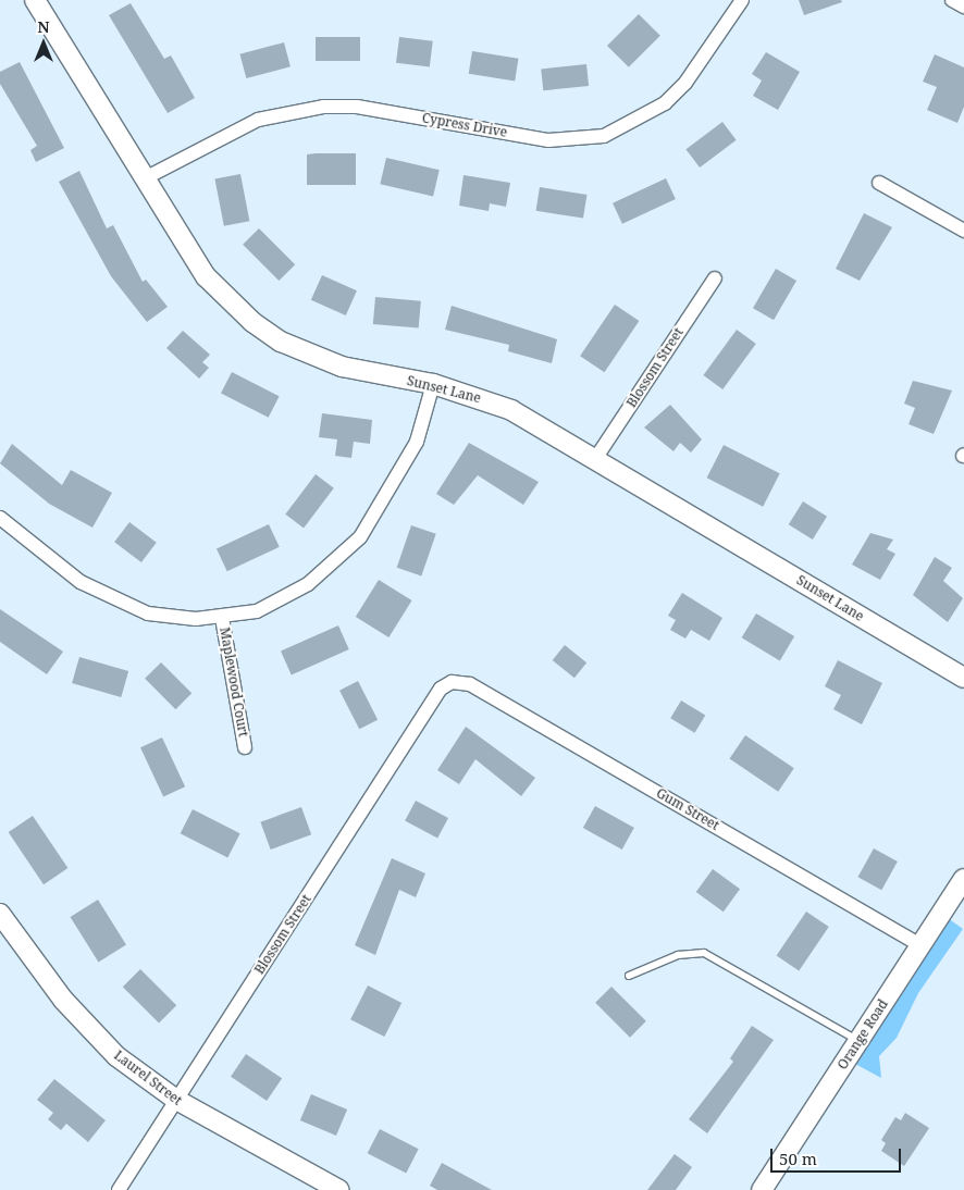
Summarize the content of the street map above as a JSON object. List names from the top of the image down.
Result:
{
  "streets": {
    "street": [
      "Cypress Drive",
      "Blossom Street",
      "Sunset Lane",
      "Maplewood Court",
      "Gum Street",
      "Orange Road",
      "Laurel Street"
    ]
  },
  "crossings": [
    ["Cypress Drive", "Sunset Lane"],
    ["Blossom Street", "Sunset Lane"],
    ["Blossom Street", "Gum Street"],
    ["Blossom Street", "Laurel Street"],
    ["Gum Street", "Orange Road"]
  ],
  "scale_bar": "50 m",
  "north": "top"
}
